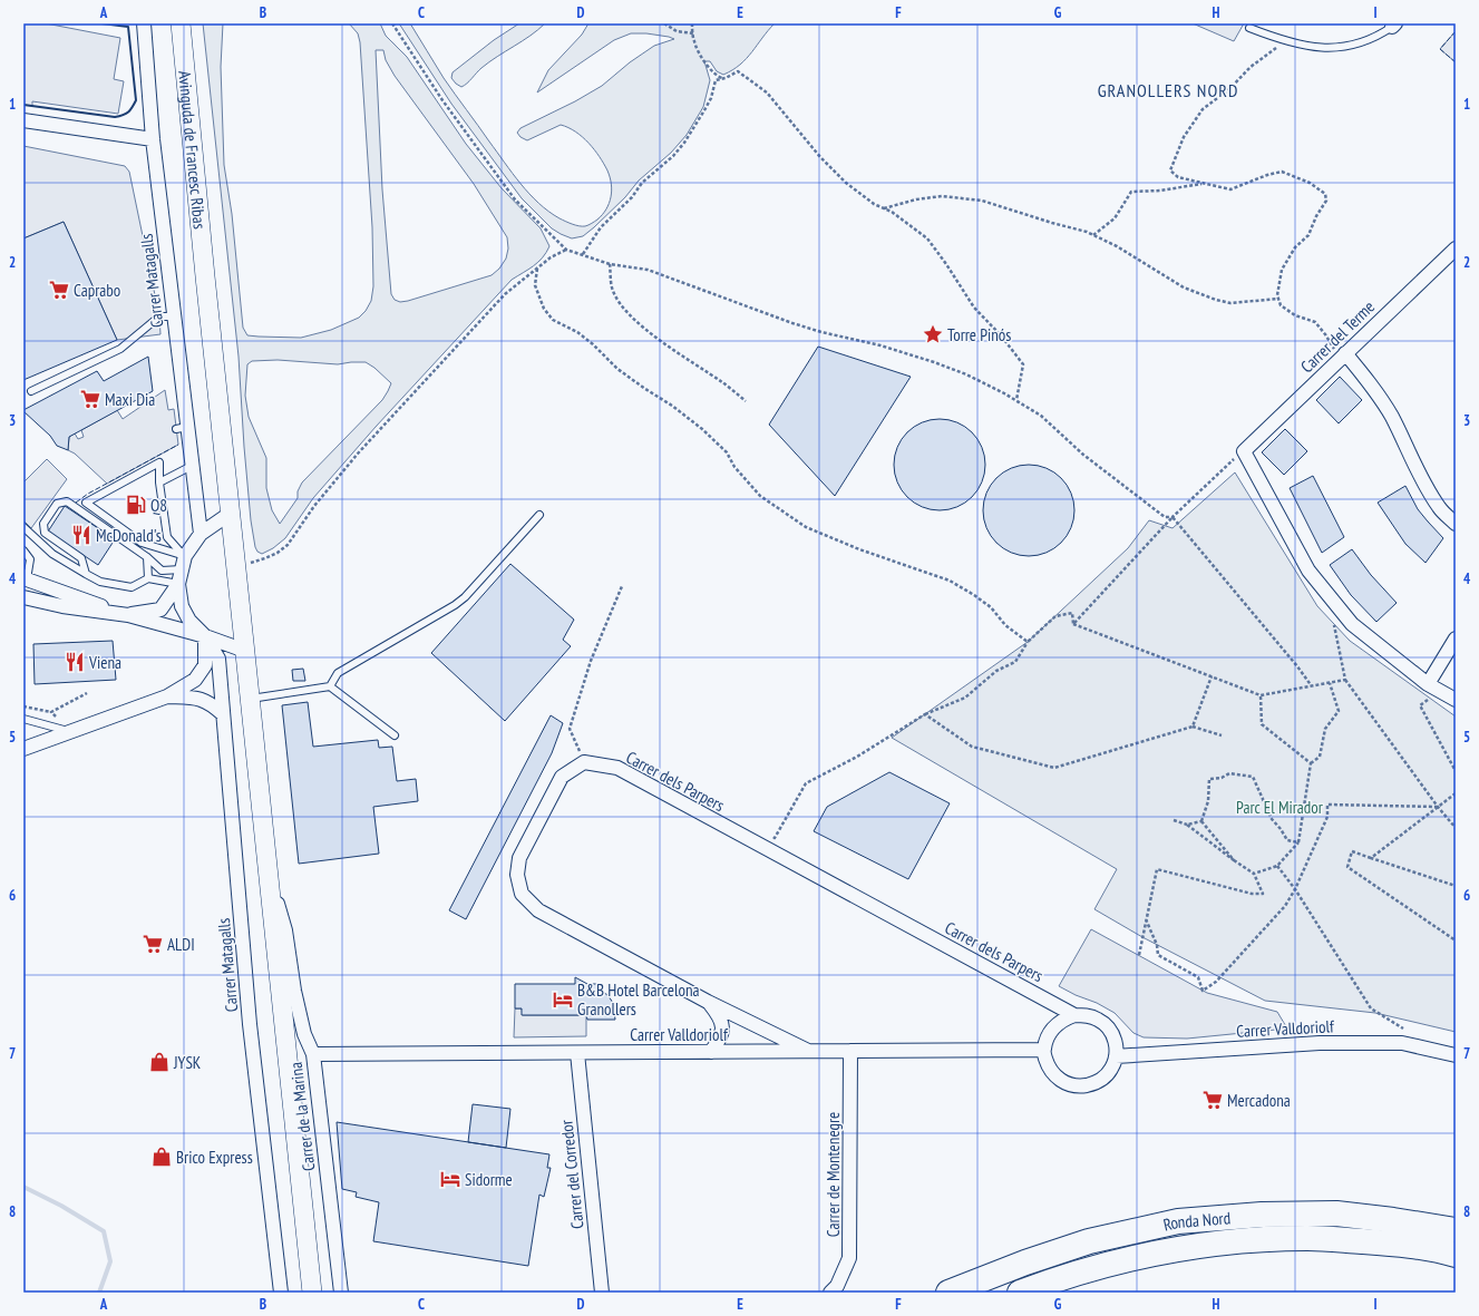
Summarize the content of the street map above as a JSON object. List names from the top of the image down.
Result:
{
  "streets": {
    "highway": ["Ronda Nord"],
    "street": [
      "Avinguda de Francesc Ribas",
      "Carrer Matagalls",
      "Carrer del Terme",
      "Carrer dels Parpers",
      "Carrer Valldoriolf",
      "Carrer de la Marina",
      "Carrer del Corredor",
      "Carrer de Montenegre"
    ]
  },
  "crossings": [
    ["Avinguda de Francesc Ribas", "Carrer Matagalls"],
    ["Avinguda de Francesc Ribas", "Carrer de la Marina"],
    ["Carrer dels Parpers", "Carrer Valldoriolf"],
    ["Carrer Valldoriolf", "Carrer de la Marina"],
    ["Carrer Valldoriolf", "Carrer del Corredor"],
    ["Carrer Valldoriolf", "Carrer de Montenegre"]
  ],
  "districts": ["GRANOLLERS NORD"],
  "parks": ["Parc El Mirador"],
  "places": {
    "supermarket": [
      "Caprabo",
      "Maxi Dia",
      "ALDI",
      "Mercadona"
    ],
    "place": ["Torre Pinós"],
    "fuel station": ["Q8"],
    "restaurant": ["McDonald's", "Viena"],
    "hotel": ["B&B Hotel Barcelona Granollers", "Sidorme"],
    "shop": ["JYSK", "Brico Express"]
  },
  "grid": {
    "columns": [
      "A",
      "B",
      "C",
      "D",
      "E",
      "F",
      "G",
      "H",
      "I"
    ],
    "rows": [
      "1",
      "2",
      "3",
      "4",
      "5",
      "6",
      "7",
      "8"
    ]
  }
}
